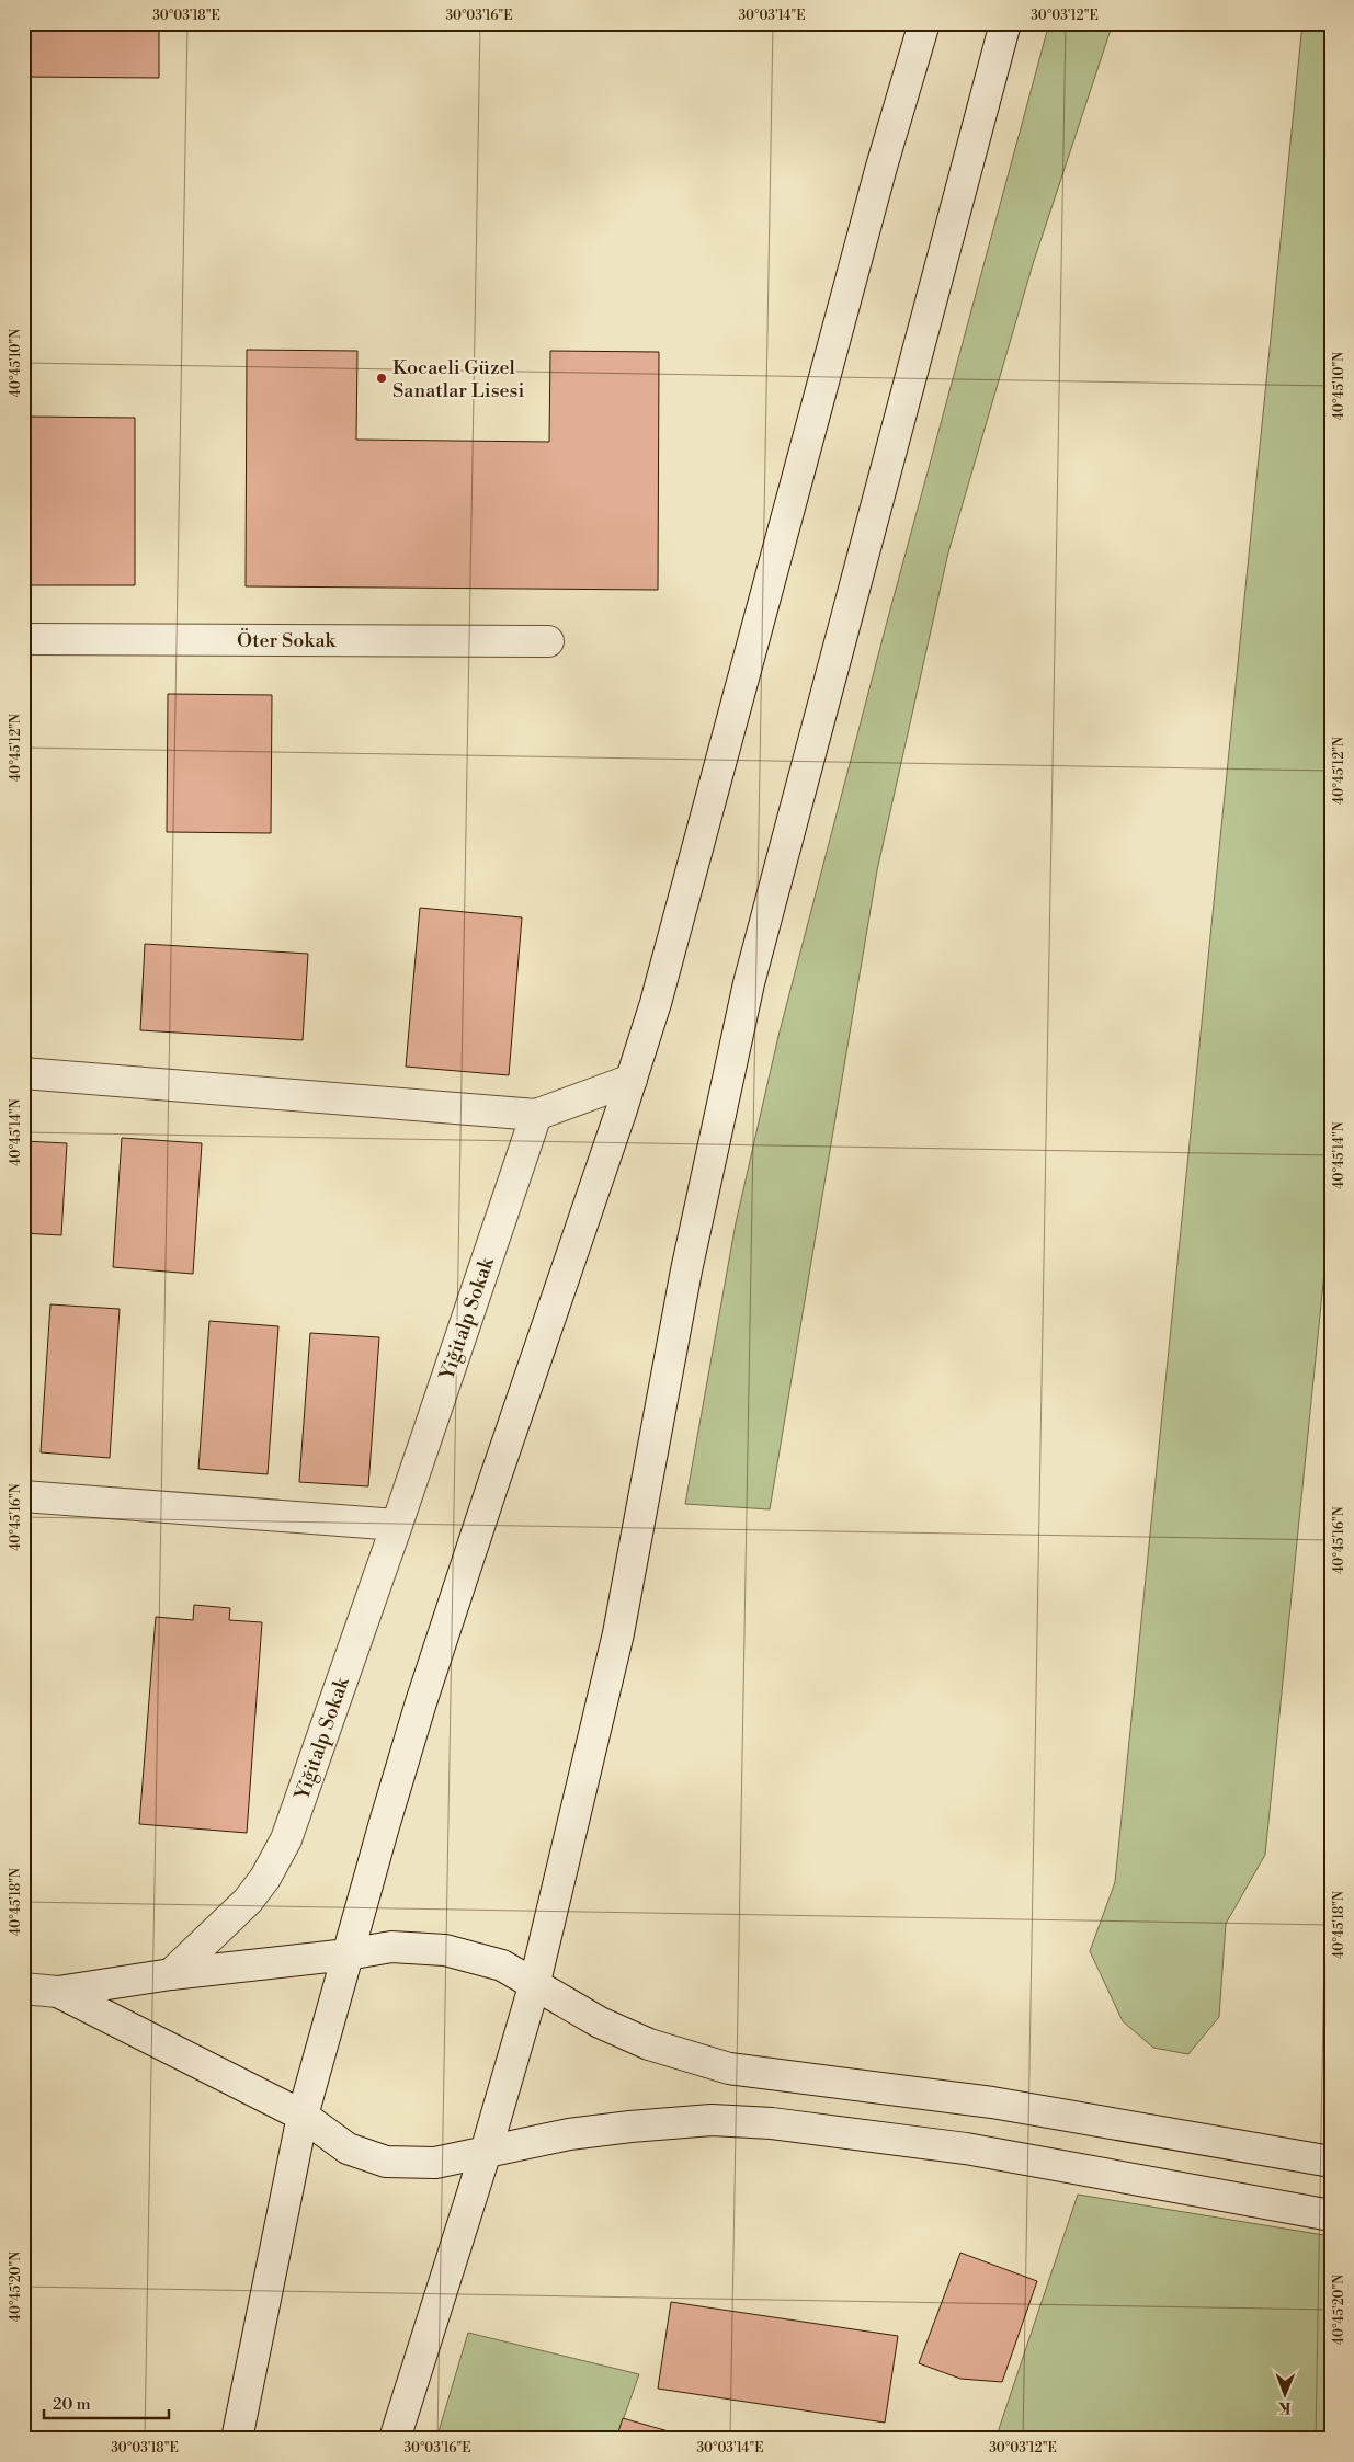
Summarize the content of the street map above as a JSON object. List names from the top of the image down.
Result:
{
  "streets": {
    "main road": ["Öter Sokak", "Yiğitalp Sokak"]
  },
  "places": ["Kocaeli Güzel Sanatlar Lisesi"],
  "scale_bar": "20 m",
  "north": "bottom",
  "coordinates": [
    "30°03'18\"E",
    "30°03'16\"E",
    "30°03'14\"E",
    "30°03'12\"E",
    "40°45'10\"N",
    "40°45'12\"N",
    "40°45'14\"N",
    "40°45'16\"N",
    "40°45'18\"N",
    "40°45'20\"N"
  ]
}
